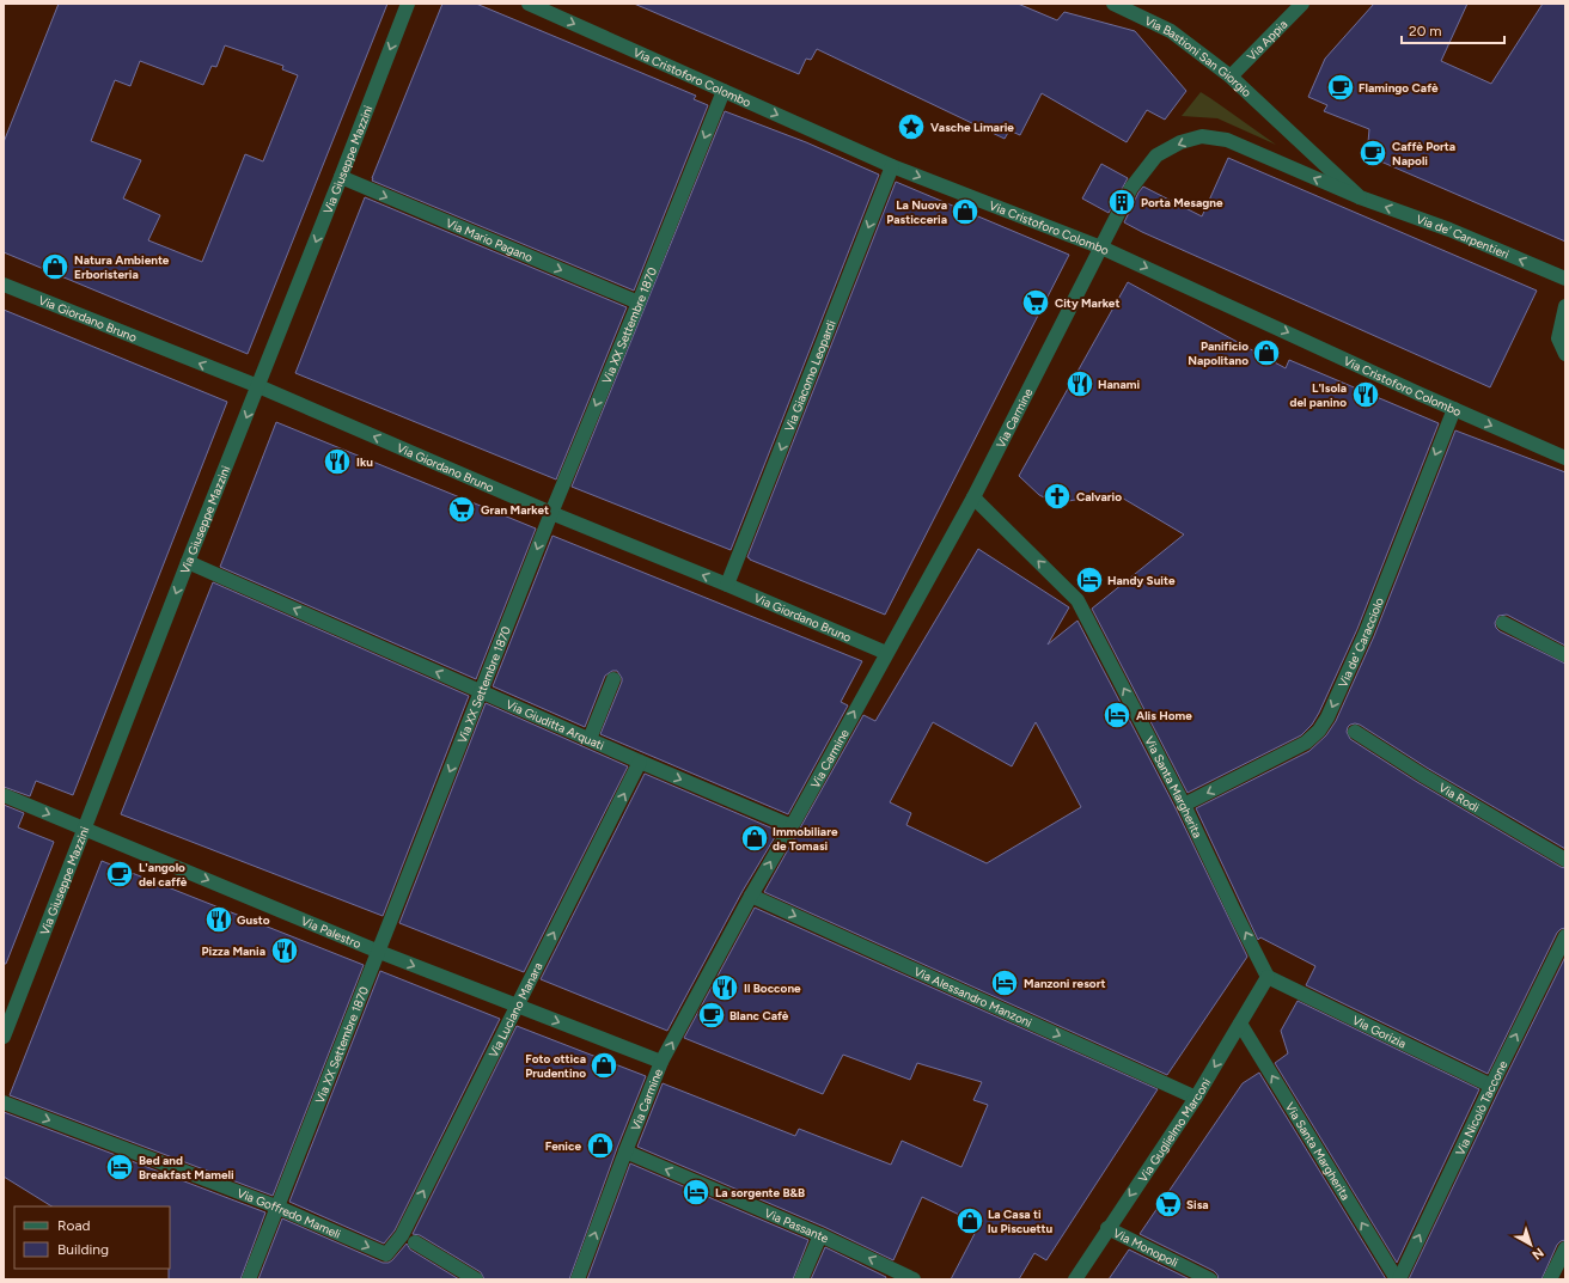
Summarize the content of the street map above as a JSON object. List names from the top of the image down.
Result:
{
  "streets": {
    "street": [
      "Via Appia",
      "Via Bastioni San Giorgio",
      "Via Cristoforo Colombo",
      "Via Giuseppe Mazzini",
      "Via de' Carpentieri",
      "Via Mario Pagano",
      "Via Giordano Bruno",
      "Via XX Settembre 1870",
      "Via Giacomo Leopardi",
      "Via Carmine",
      "Via de' Caracciolo",
      "Via Giuditta Arquati",
      "Via Santa Margherita",
      "Via Rodi",
      "Via Palestro",
      "Via Alessandro Manzoni",
      "Via Luciano Manara",
      "Via Gorizia",
      "Via Nicolò Taccone",
      "Via Guglielmo Marconi",
      "Via Goffredo Mameli",
      "Via Passante",
      "Via Monopoli"
    ]
  },
  "crossings": [
    ["Via Appia", "Via Bastioni San Giorgio"],
    ["Via Bastioni San Giorgio", "Via de' Carpentieri"],
    ["Via Cristoforo Colombo", "Via de' Carpentieri"],
    ["Via Cristoforo Colombo", "Via XX Settembre 1870"],
    ["Via Cristoforo Colombo", "Via Giacomo Leopardi"],
    ["Via Cristoforo Colombo", "Via Carmine"],
    ["Via Cristoforo Colombo", "Via de' Caracciolo"],
    ["Via Giuseppe Mazzini", "Via Mario Pagano"],
    ["Via Giuseppe Mazzini", "Via Giordano Bruno"],
    ["Via Giuseppe Mazzini", "Via Giuditta Arquati"],
    ["Via Giuseppe Mazzini", "Via Palestro"],
    ["Via de' Carpentieri", "Via Carmine"],
    ["Via Mario Pagano", "Via XX Settembre 1870"],
    ["Via Giordano Bruno", "Via XX Settembre 1870"],
    ["Via Giordano Bruno", "Via Giacomo Leopardi"],
    ["Via Giordano Bruno", "Via Carmine"],
    ["Via XX Settembre 1870", "Via Giuditta Arquati"],
    ["Via XX Settembre 1870", "Via Palestro"],
    ["Via XX Settembre 1870", "Via Goffredo Mameli"],
    ["Via Carmine", "Via Giuditta Arquati"],
    ["Via Carmine", "Via Santa Margherita"],
    ["Via Carmine", "Via Palestro"],
    ["Via Carmine", "Via Alessandro Manzoni"],
    ["Via Carmine", "Via Passante"],
    ["Via de' Caracciolo", "Via Santa Margherita"],
    ["Via Giuditta Arquati", "Via Luciano Manara"],
    ["Via Santa Margherita", "Via Gorizia"],
    ["Via Santa Margherita", "Via Nicolò Taccone"],
    ["Via Santa Margherita", "Via Guglielmo Marconi"],
    ["Via Palestro", "Via Luciano Manara"],
    ["Via Alessandro Manzoni", "Via Guglielmo Marconi"],
    ["Via Luciano Manara", "Via Goffredo Mameli"],
    ["Via Gorizia", "Via Nicolò Taccone"],
    ["Via Gorizia", "Via Guglielmo Marconi"],
    ["Via Guglielmo Marconi", "Via Monopoli"]
  ],
  "one_way": [
    "Via Cristoforo Colombo",
    "Via Giuseppe Mazzini",
    "Via de' Carpentieri",
    "Via Mario Pagano",
    "Via Giordano Bruno",
    "Via XX Settembre 1870",
    "Via Giacomo Leopardi",
    "Via Carmine",
    "Via de' Caracciolo",
    "Via Santa Margherita",
    "Via Palestro",
    "Via Alessandro Manzoni",
    "Via Luciano Manara",
    "Via Nicolò Taccone",
    "Via Guglielmo Marconi",
    "Via Goffredo Mameli",
    "Via Passante"
  ],
  "places": {
    "cafe": [
      "Flamingo Cafè",
      "Caffè Porta Napoli",
      "L'angolo del caffè",
      "Blanc Cafè"
    ],
    "place": ["Vasche Limarie"],
    "building": ["Porta Mesagne"],
    "shop": [
      "La Nuova Pasticceria",
      "Natura Ambiente Erboristeria",
      "Panificio Napolitano",
      "Immobiliare de Tomasi",
      "Foto ottica Prudentino",
      "Fenice",
      "La Casa ti lu Piscuettu"
    ],
    "supermarket": ["City Market", "Gran Market", "Sisa"],
    "restaurant": [
      "Hanami",
      "L'Isola del panino",
      "Iku",
      "Gusto",
      "Pizza Mania",
      "Il Boccone"
    ],
    "church": ["Calvario"],
    "hotel": [
      "Handy Suite",
      "Alis Home",
      "Manzoni resort",
      "Bed and Breakfast Mameli",
      "La sorgente B&B"
    ]
  },
  "legend": ["Road", "Building"],
  "scale_bar": "20 m",
  "north": "bottom right"
}
